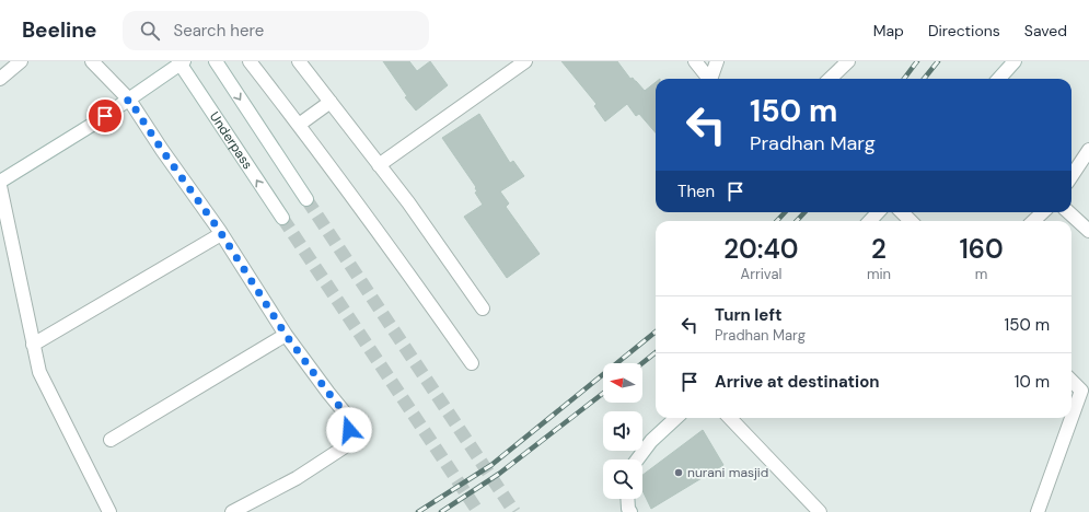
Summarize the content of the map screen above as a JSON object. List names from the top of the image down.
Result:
{
  "streets": {
    "street": ["Underpass"]
  },
  "places": ["nurani masjid"],
  "north": "left",
  "page": {
    "header": "Beeline",
    "search": "Search here",
    "nav": ["Map", "Directions", "Saved"],
    "turn": ["150 m", "Pradhan Marg"],
    "then": "Then",
    "eta": [
      "20:40",
      "Arrival",
      "2",
      "min",
      "160",
      "m"
    ],
    "list": [
      {
        "name": "Turn left",
        "note": "Pradhan Marg",
        "value": "150 m"
      },
      {
        "name": "Arrive at destination",
        "value": "10 m"
      }
    ]
  }
}
